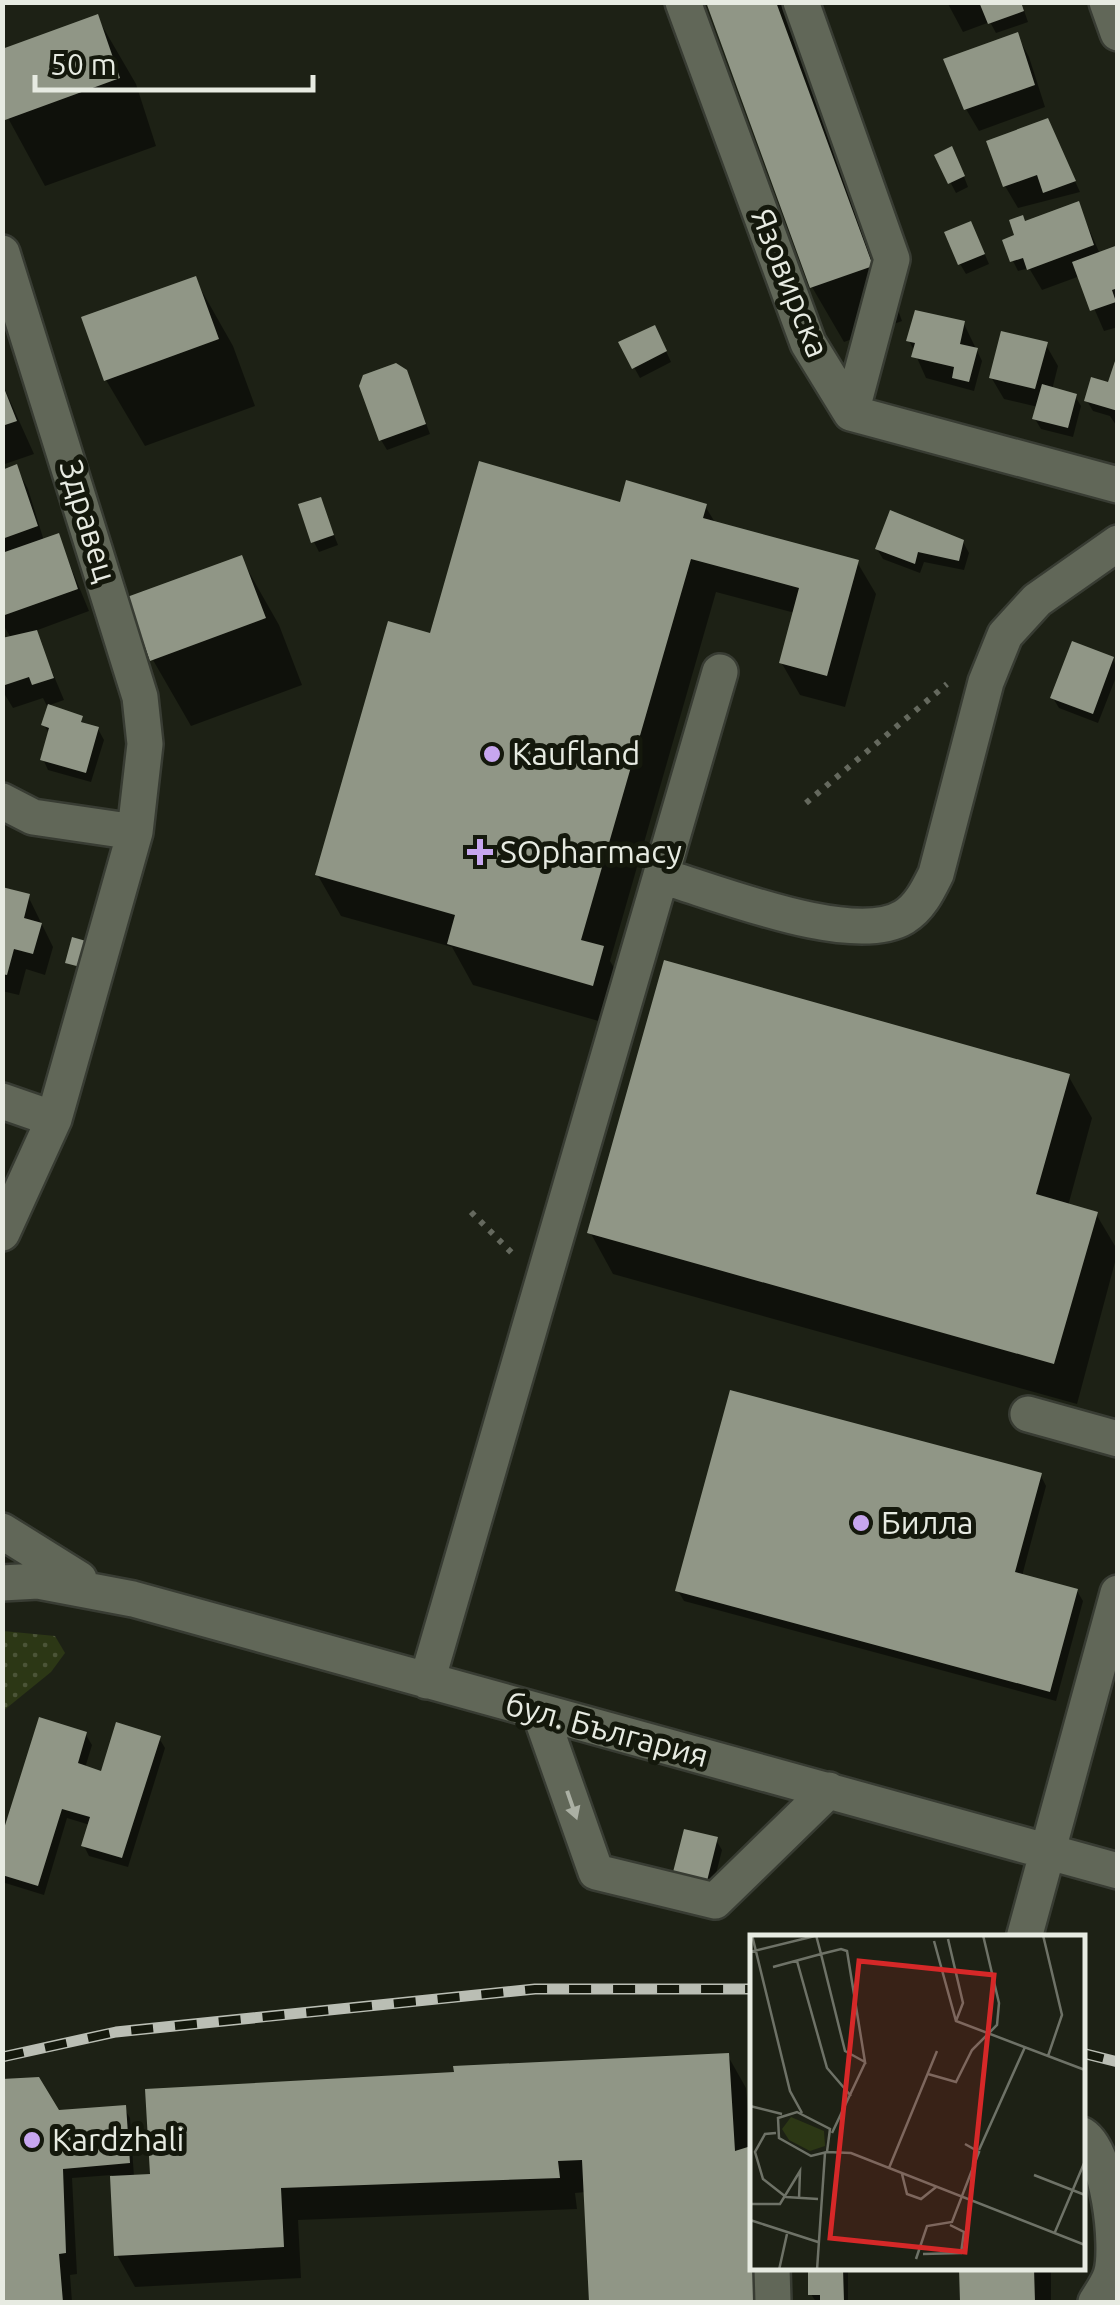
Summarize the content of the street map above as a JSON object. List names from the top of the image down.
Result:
{
  "streets": {
    "street": ["Язовирска", "Здравец", "бул. България"]
  },
  "places": {
    "other": ["Kaufland", "Билла", "Kardzhali"],
    "health": ["SOpharmacy"]
  },
  "scale_bar": "50 m"
}
